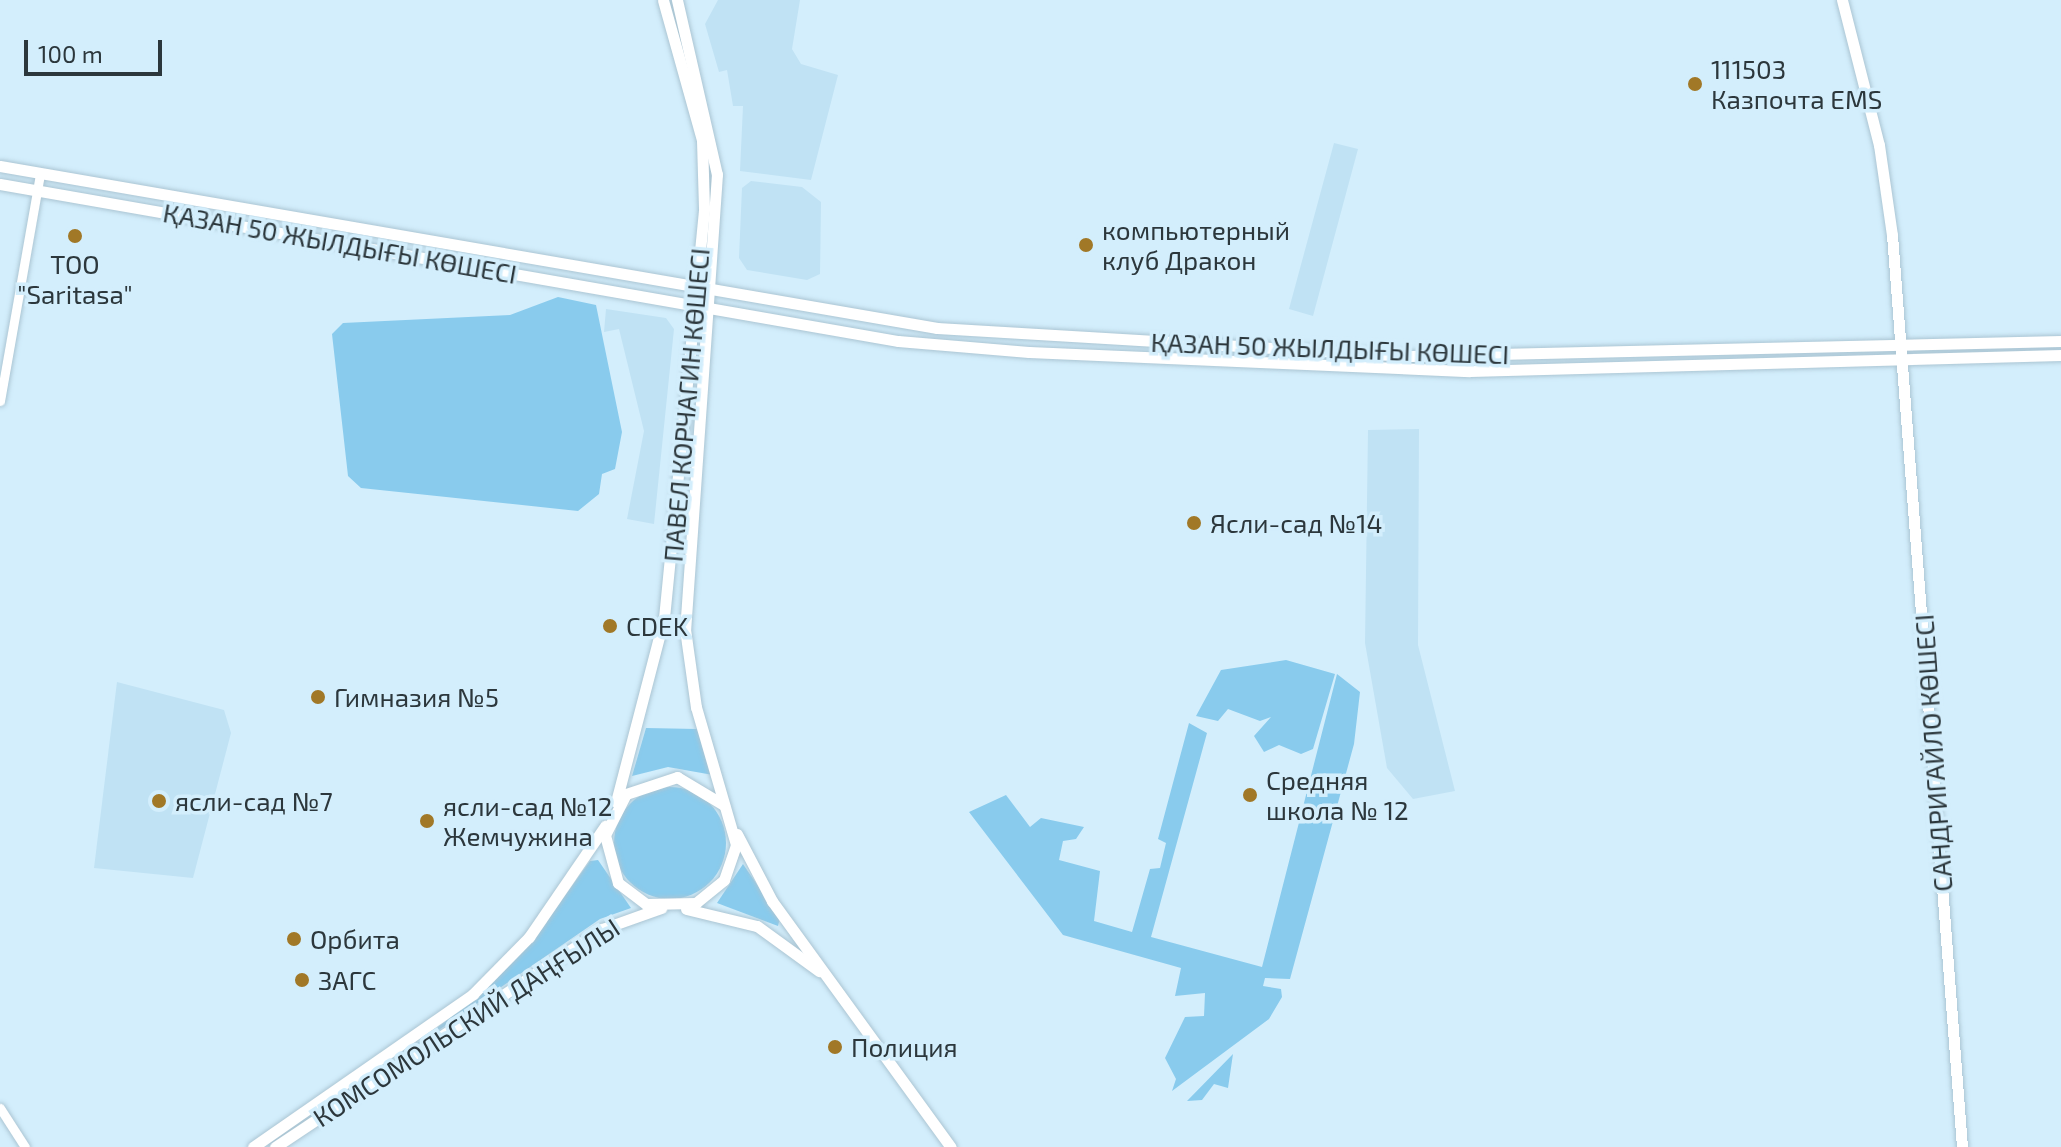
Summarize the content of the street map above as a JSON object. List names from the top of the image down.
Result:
{
  "streets": {
    "street": [
      "ҚАЗАН 50 ЖЫЛДЫҒЫ КӨШЕСІ",
      "ПАВЕЛ КОРЧАГИН КӨШЕСІ",
      "САНДРИГАЙЛО КӨШЕСІ",
      "КОМСОМОЛЬСКИЙ ДАҢҒЫЛЫ"
    ]
  },
  "crossings": [
    ["ҚАЗАН 50 ЖЫЛДЫҒЫ КӨШЕСІ", "ПАВЕЛ КОРЧАГИН КӨШЕСІ"],
    ["ҚАЗАН 50 ЖЫЛДЫҒЫ КӨШЕСІ", "САНДРИГАЙЛО КӨШЕСІ"],
    ["ПАВЕЛ КОРЧАГИН КӨШЕСІ", "КОМСОМОЛЬСКИЙ ДАҢҒЫЛЫ"]
  ],
  "places": [
    "111503 Казпочта EMS",
    "ТОО \"Saritasa\"",
    "компьютерный клуб Дракон",
    "Ясли-сад №14",
    "CDEK",
    "Гимназия №5",
    "Средняя школа № 12",
    "ясли-сад №7",
    "ясли-сад №12 Жемчужина",
    "Орбита",
    "ЗАГС",
    "Полиция"
  ],
  "scale_bar": "100 m"
}
